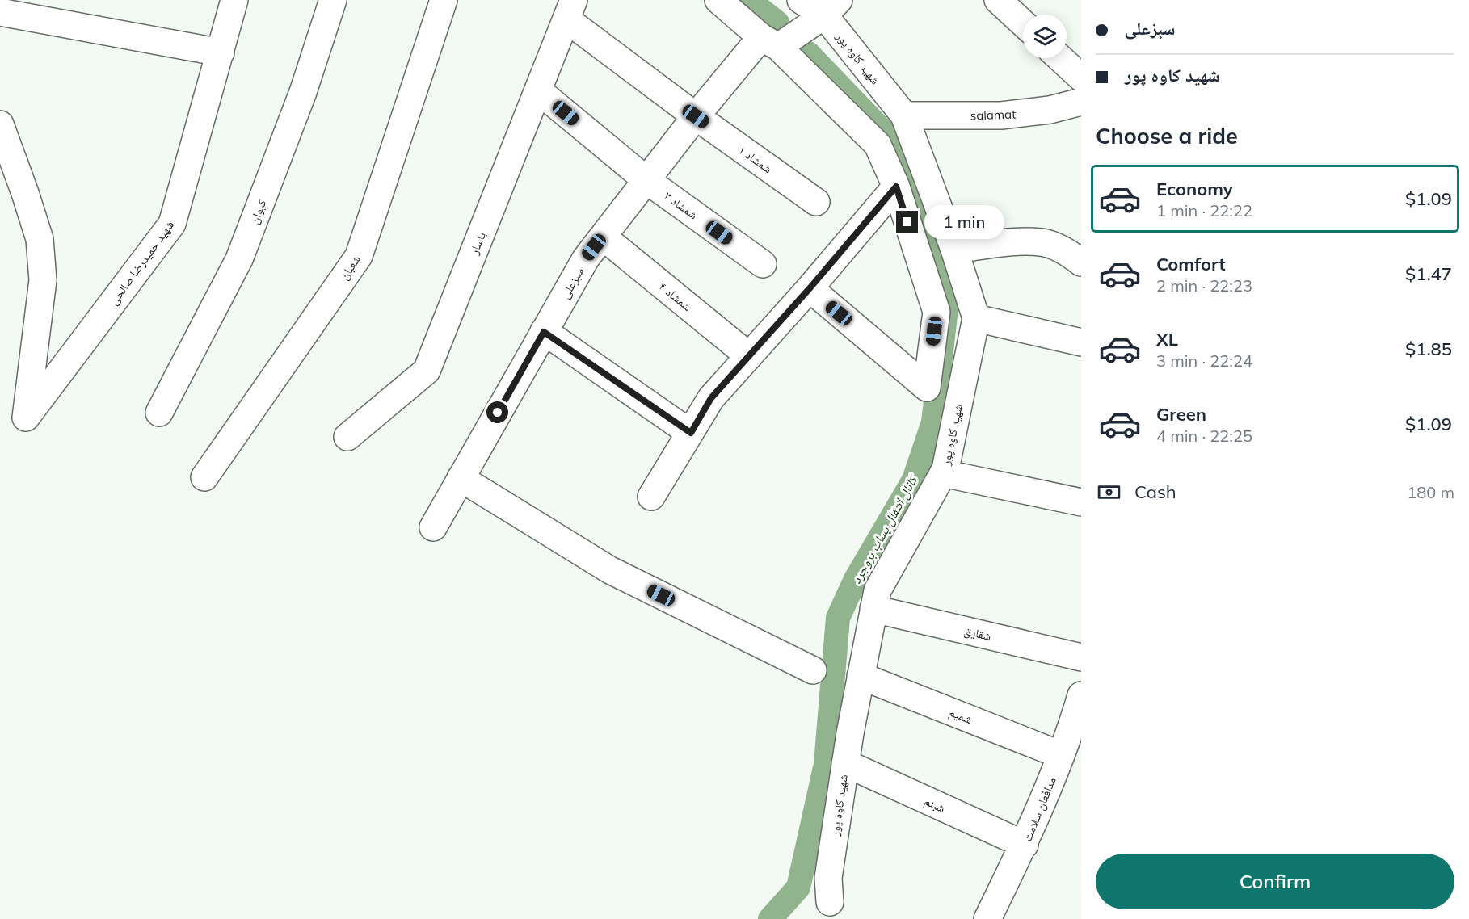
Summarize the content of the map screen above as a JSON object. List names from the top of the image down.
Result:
{
  "streets": {
    "street": [
      "شهید کاوه پور",
      "salamat",
      "شمشاد ۱",
      "شمشاد ۳",
      "کیوان",
      "پاسار",
      "شهید حمیدرضا صالحی",
      "شعبان",
      "سبزعلی",
      "شمشاد ۴",
      "شقایق",
      "شمیم",
      "شبنم",
      "مدافعان سلامت"
    ]
  },
  "crossings": [
    ["شهید کاوه پور", "salamat"],
    ["شهید کاوه پور", "سبزعلی"],
    ["شهید کاوه پور", "شقایق"],
    ["شهید کاوه پور", "شمیم"],
    ["شهید کاوه پور", "شبنم"],
    ["شمشاد ۱", "پاسار"],
    ["شمشاد ۱", "سبزعلی"],
    ["شمشاد ۳", "پاسار"],
    ["شمشاد ۳", "سبزعلی"],
    ["پاسار", "سبزعلی"],
    ["سبزعلی", "شمشاد ۴"],
    ["شمیم", "مدافعان سلامت"],
    ["شبنم", "مدافعان سلامت"]
  ],
  "water": ["کانال انتقال پساب بروجرد"],
  "page": {
    "banner": ["سبزعلی", "شهید کاوه پور"],
    "heading": "Choose a ride",
    "list": [
      {
        "name": "Economy",
        "note": "1 min · 22:22",
        "value": "$1.09"
      },
      {
        "name": "Comfort",
        "note": "2 min · 22:23",
        "value": "$1.47"
      },
      {
        "name": "XL",
        "note": "3 min · 22:24",
        "value": "$1.85"
      },
      {
        "name": "Green",
        "note": "4 min · 22:25",
        "value": "$1.09"
      }
    ],
    "bubble": "1 min",
    "pay": ["Cash", "180 m"],
    "buttons": "Confirm"
  }
}
